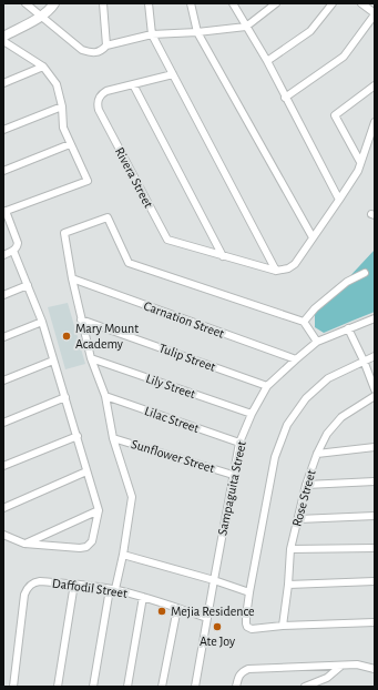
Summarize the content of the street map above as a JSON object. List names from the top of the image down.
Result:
{
  "streets": {
    "street": [
      "Rivera Street",
      "Carnation Street",
      "Tulip Street",
      "Lily Street",
      "Lilac Street",
      "Sunflower Street",
      "Sampaguita Street",
      "Rose Street",
      "Daffodil Street"
    ]
  },
  "crossings": [
    ["Carnation Street", "Sampaguita Street"],
    ["Tulip Street", "Sampaguita Street"],
    ["Lily Street", "Sampaguita Street"],
    ["Lilac Street", "Sampaguita Street"],
    ["Sunflower Street", "Sampaguita Street"],
    ["Sampaguita Street", "Daffodil Street"]
  ],
  "places": ["Mary Mount Academy", "Mejia Residence", "Ate Joy"]
}
